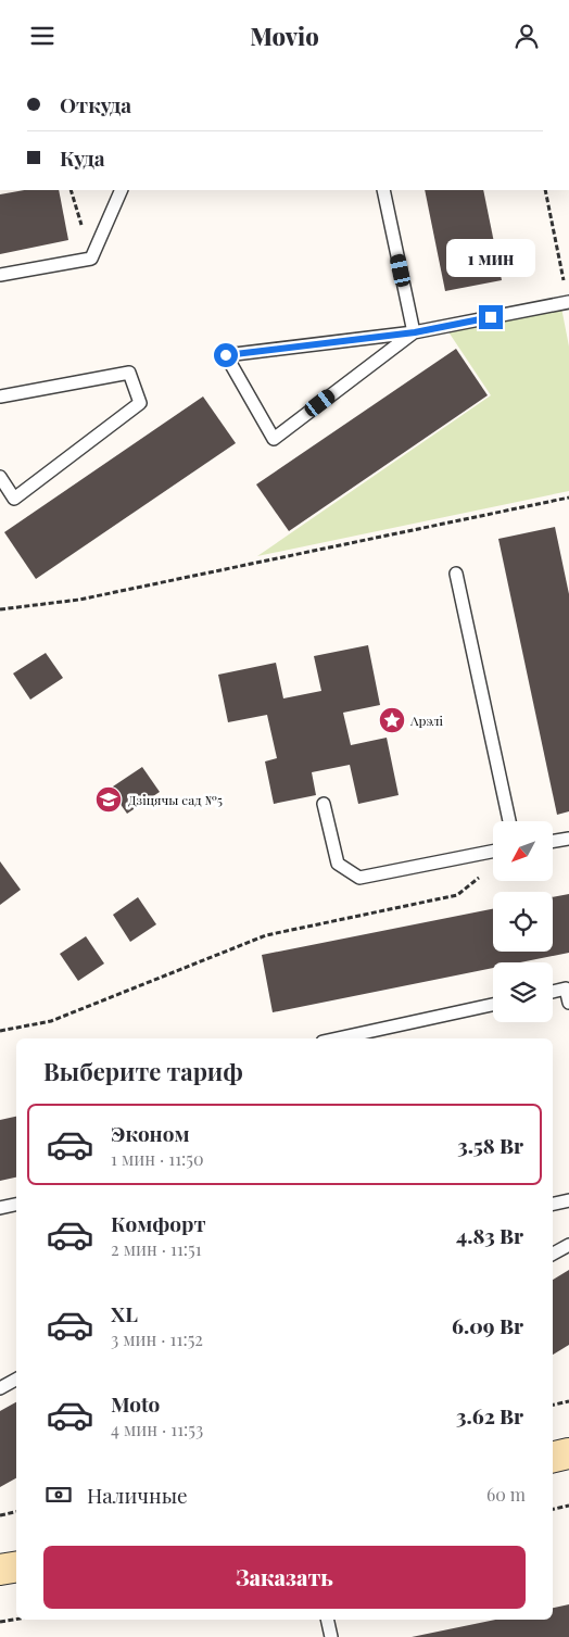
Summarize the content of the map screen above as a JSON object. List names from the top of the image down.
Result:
{
  "places": {
    "place": ["Арэлі"],
    "school or university": ["Дзіцячы сад №5"]
  },
  "north": "bottom left",
  "page": {
    "header": "Movio",
    "banner": ["Откуда", "Куда"],
    "bubble": "1 мин",
    "heading": "Выберите тариф",
    "list": [
      {
        "name": "Эконом",
        "note": "1 мин · 11:50",
        "value": "3.58 Br"
      },
      {
        "name": "Комфорт",
        "note": "2 мин · 11:51",
        "value": "4.83 Br"
      },
      {
        "name": "XL",
        "note": "3 мин · 11:52",
        "value": "6.09 Br"
      },
      {
        "name": "Moto",
        "note": "4 мин · 11:53",
        "value": "3.62 Br"
      }
    ],
    "pay": ["Наличные", "60 m"],
    "buttons": "Заказать"
  }
}
